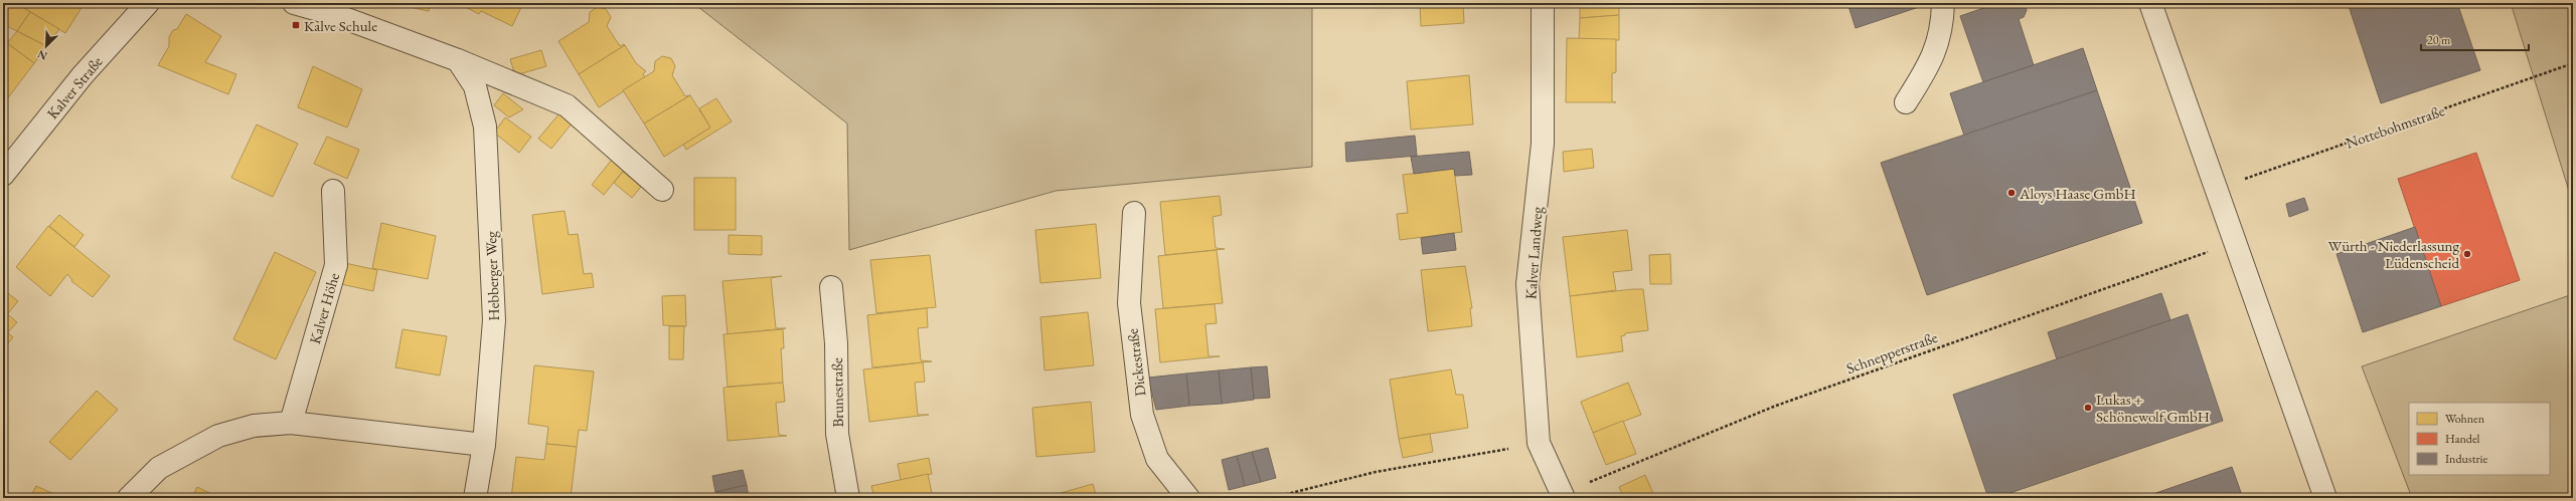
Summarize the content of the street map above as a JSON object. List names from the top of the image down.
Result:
{
  "streets": {
    "street": [
      "Kalver Straße",
      "Kalver Landweg",
      "Hebberger Weg",
      "Kalver Höhe",
      "Dickestraße",
      "Brunestraße"
    ],
    "path": ["Nottebohmstraße", "Schnepperstraße"]
  },
  "crossings": [
    ["Kalver Landweg", "Schnepperstraße"]
  ],
  "places": {
    "transit": ["Kalve Schule"],
    "other": ["Aloys Haase GmbH", "Würth - Niederlassung Lüdenscheid", "Lukas + Schönewolf GmbH"]
  },
  "legend": ["Wohnen", "Handel", "Industrie"],
  "scale_bar": "20 m",
  "north": "bottom left"
}
